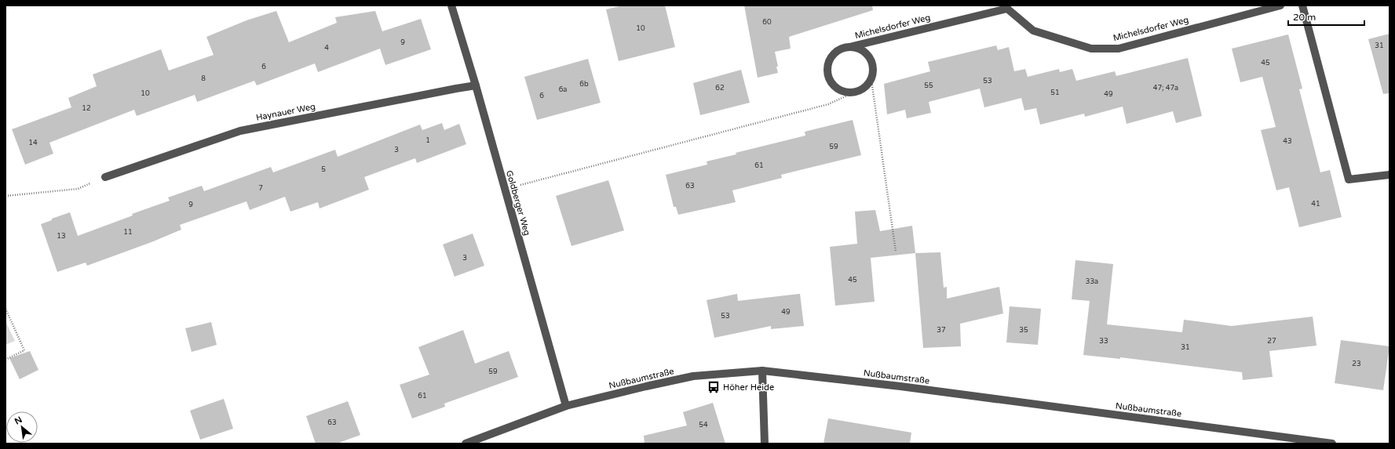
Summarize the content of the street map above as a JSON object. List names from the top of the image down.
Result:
{
  "streets": {
    "street": [
      "Michelsdorfer Weg",
      "Haynauer Weg",
      "Goldberger Weg",
      "Nußbaumstraße"
    ]
  },
  "crossings": [
    ["Haynauer Weg", "Goldberger Weg"],
    ["Goldberger Weg", "Nußbaumstraße"]
  ],
  "places": {
    "bus stop": ["Höher Heide"]
  },
  "house_numbers": [
    "60",
    "10",
    "9",
    "31",
    "4",
    "45",
    "6",
    "8",
    "53",
    "6b",
    "55",
    "62",
    "47; 47a",
    "6a",
    "51",
    "10",
    "49",
    "6",
    "12",
    "1",
    "43",
    "14",
    "59",
    "3",
    "61",
    "5",
    "63",
    "7",
    "41",
    "9",
    "11",
    "13",
    "3",
    "45",
    "33a",
    "49",
    "53",
    "37",
    "35",
    "33",
    "27",
    "31",
    "23",
    "59",
    "61",
    "63",
    "54"
  ],
  "scale_bar": "20 m",
  "north": "top left"
}
